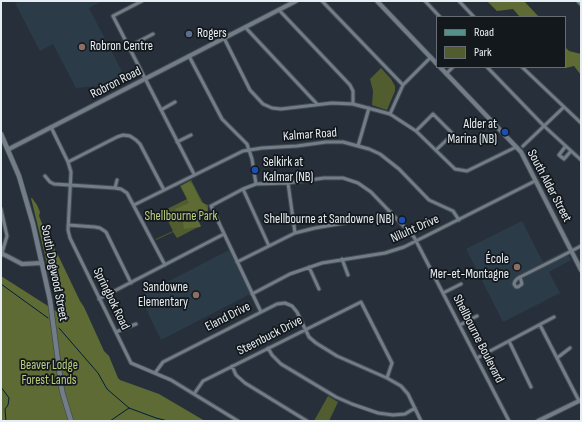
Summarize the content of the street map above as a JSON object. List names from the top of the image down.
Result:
{
  "streets": {
    "main road": ["South Dogwood Street"],
    "street": [
      "Robron Road",
      "Kalmar Road",
      "South Alder Street",
      "Niluht Drive",
      "Springbok Road",
      "Eland Drive",
      "Steenbuck Drive",
      "Shellbourne Boulevard"
    ]
  },
  "crossings": [
    ["Robron Road", "South Dogwood Street"],
    ["Robron Road", "Springbok Road"],
    ["Kalmar Road", "Niluht Drive"],
    ["South Alder Street", "Niluht Drive"],
    ["Niluht Drive", "Shellbourne Boulevard"],
    ["Springbok Road", "Eland Drive"],
    ["Springbok Road", "Steenbuck Drive"],
    ["Eland Drive", "Steenbuck Drive"]
  ],
  "parks": ["Shellbourne Park", "Beaver Lodge Forest Lands"],
  "places": [
    "Rogers",
    "Robron Centre",
    "Alder at Marina (NB)",
    "Selkirk at Kalmar (NB)",
    "Shellbourne at Sandowne (NB)",
    "École Mer-et-Montagne",
    "Sandowne Elementary"
  ],
  "legend": ["Road", "Park"]
}
